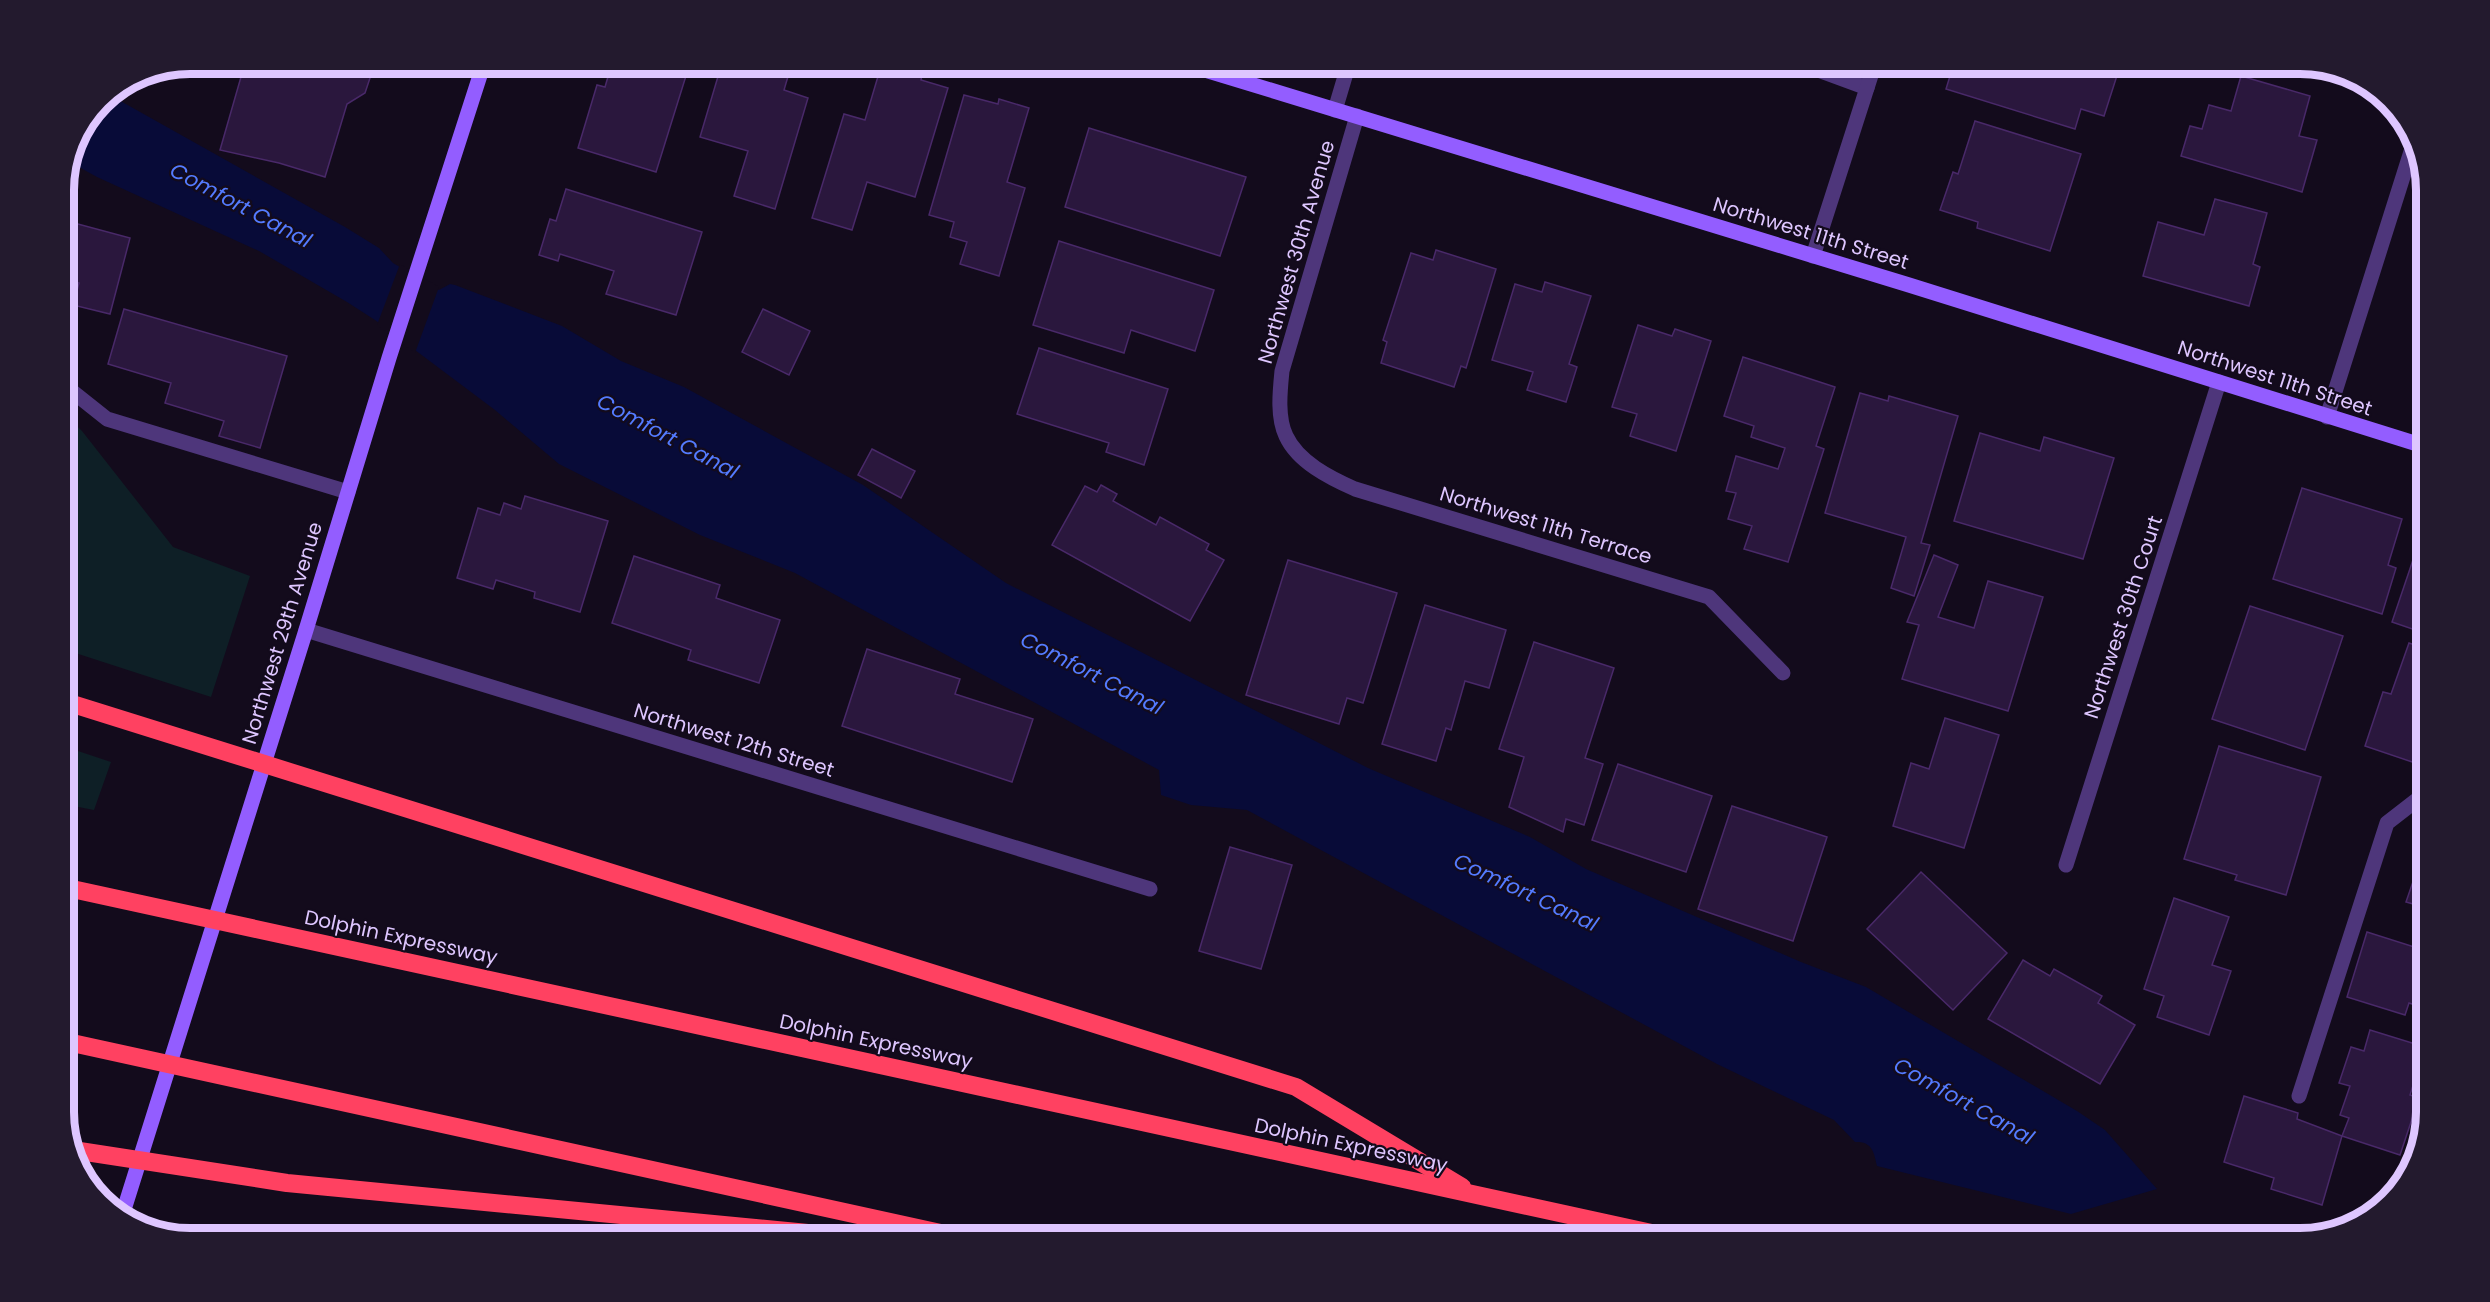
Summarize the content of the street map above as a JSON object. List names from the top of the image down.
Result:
{
  "streets": {
    "highway": ["Dolphin Expressway"],
    "street": [
      "Northwest 11th Street",
      "Northwest 30th Avenue",
      "Northwest 11th Terrace",
      "Northwest 30th Court",
      "Northwest 29th Avenue",
      "Northwest 12th Street"
    ]
  },
  "crossings": [
    ["Northwest 11th Street", "Northwest 30th Avenue"],
    ["Northwest 11th Street", "Northwest 30th Court"],
    ["Northwest 30th Avenue", "Northwest 11th Terrace"],
    ["Northwest 29th Avenue", "Northwest 12th Street"]
  ],
  "water": ["Comfort Canal"]
}
